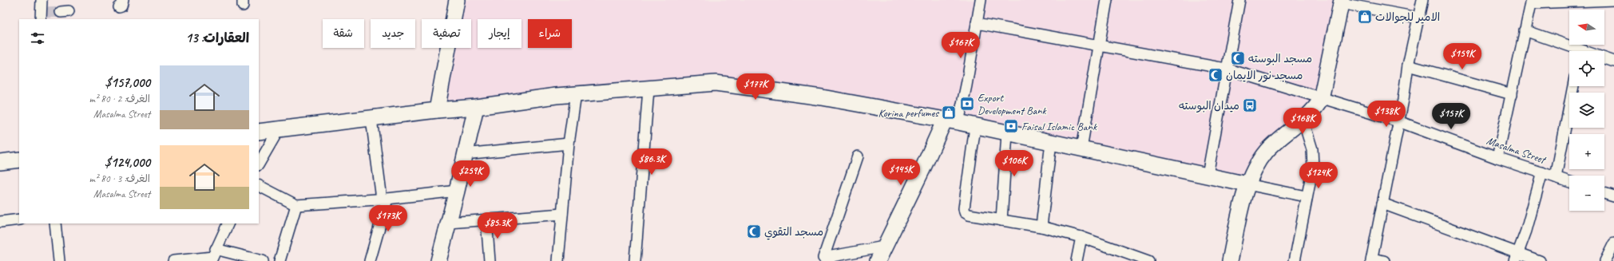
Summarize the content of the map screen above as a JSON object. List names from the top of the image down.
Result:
{
  "streets": {
    "street": ["Masalma Street"]
  },
  "places": {
    "shop": ["الامير للجوالات", "Korina perfumes"],
    "mosque": ["مسجد البوسته", "مسجد نور الايمان", "مسجد التقوي"],
    "bank": ["Export Development Bank", "Faisal Islamic Bank"],
    "bus stop": ["ميدان البوسته"]
  },
  "north": "left",
  "page": {
    "map_buttons": ["+", "−"],
    "chip": [
      "شراء",
      "إيجار",
      "تصفية",
      "جديد",
      "شقة"
    ],
    "heading": "العقارات: 13",
    "price": [
      "$167K",
      "$159K",
      "$177K",
      "$138K",
      "$157K",
      "$168K",
      "$86.3K",
      "$106K",
      "$145K",
      "$259K",
      "$124K",
      "$173K",
      "$85.3K"
    ],
    "list": [
      {
        "name": "$157,000",
        "note": "الغرف: 2 · 80 m² · Masalma Street"
      },
      {
        "name": "$124,000",
        "note": "الغرف: 3 · 80 m² · Masalma Street"
      }
    ]
  }
}
